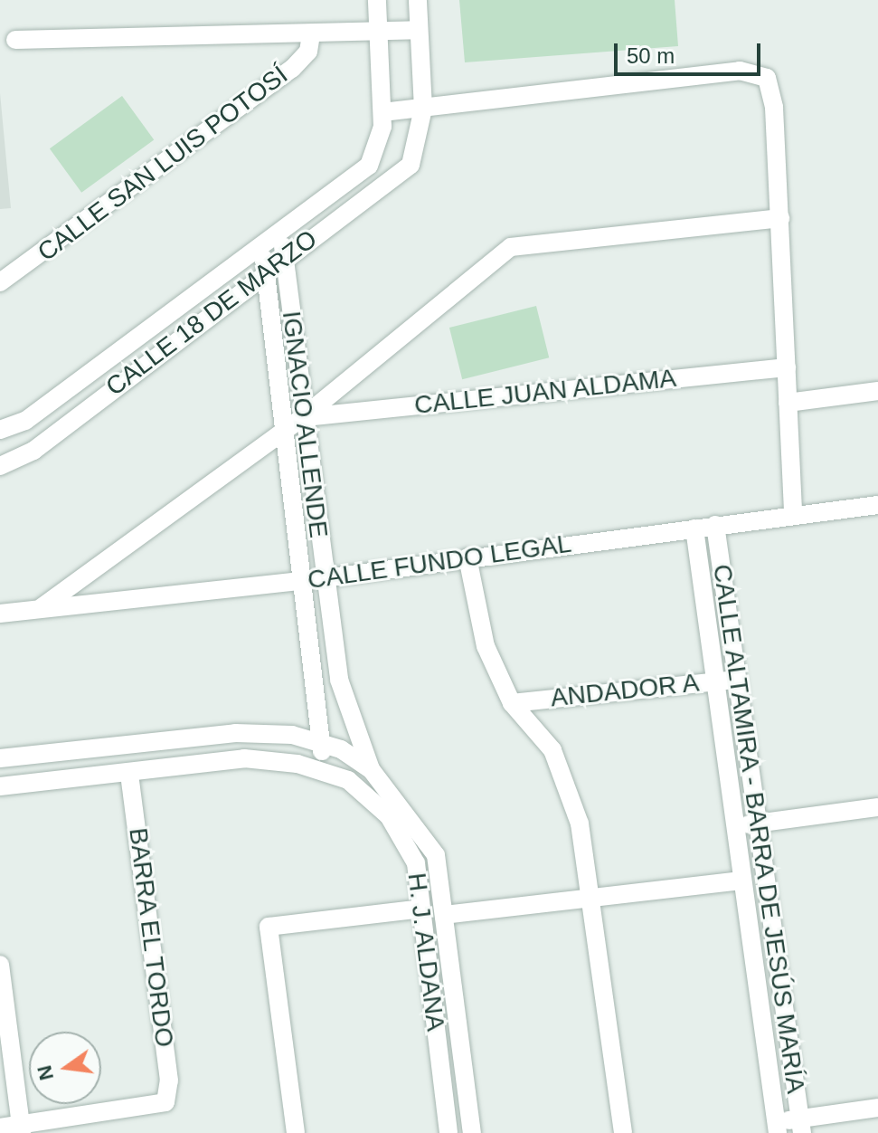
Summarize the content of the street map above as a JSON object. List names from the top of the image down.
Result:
{
  "streets": {
    "street": [
      "CALLE SAN LUIS POTOSÍ",
      "CALLE 18 DE MARZO",
      "CALLE JUAN ALDAMA",
      "IGNACIO ALLENDE",
      "CALLE FUNDO LEGAL",
      "ANDADOR A",
      "CALLE ALTAMIRA - BARRA DE JESÚS MARÍA",
      "BARRA EL TORDO",
      "H. J. ALDANA"
    ]
  },
  "crossings": [
    ["CALLE 18 DE MARZO", "IGNACIO ALLENDE"],
    ["CALLE JUAN ALDAMA", "IGNACIO ALLENDE"],
    ["IGNACIO ALLENDE", "CALLE FUNDO LEGAL"],
    ["IGNACIO ALLENDE", "H. J. ALDANA"],
    ["CALLE FUNDO LEGAL", "CALLE ALTAMIRA - BARRA DE JESÚS MARÍA"],
    ["CALLE FUNDO LEGAL", "H. J. ALDANA"],
    ["ANDADOR A", "CALLE ALTAMIRA - BARRA DE JESÚS MARÍA"],
    ["BARRA EL TORDO", "H. J. ALDANA"]
  ],
  "scale_bar": "50 m",
  "north": "left"
}
